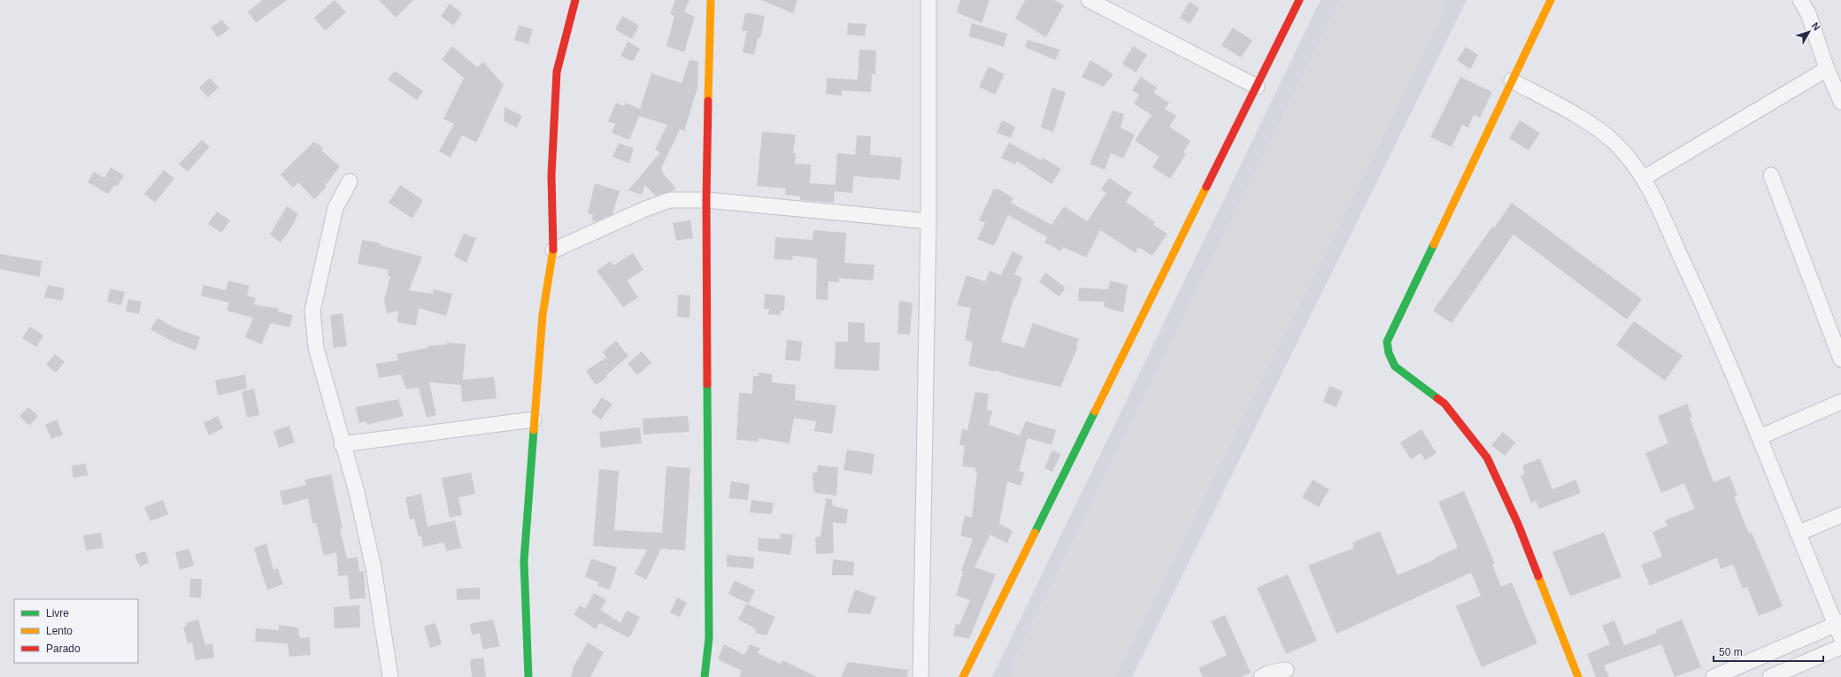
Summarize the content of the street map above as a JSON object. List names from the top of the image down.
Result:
{
  "legend": ["Livre", "Lento", "Parado"],
  "scale_bar": "50 m",
  "north": "top right"
}
